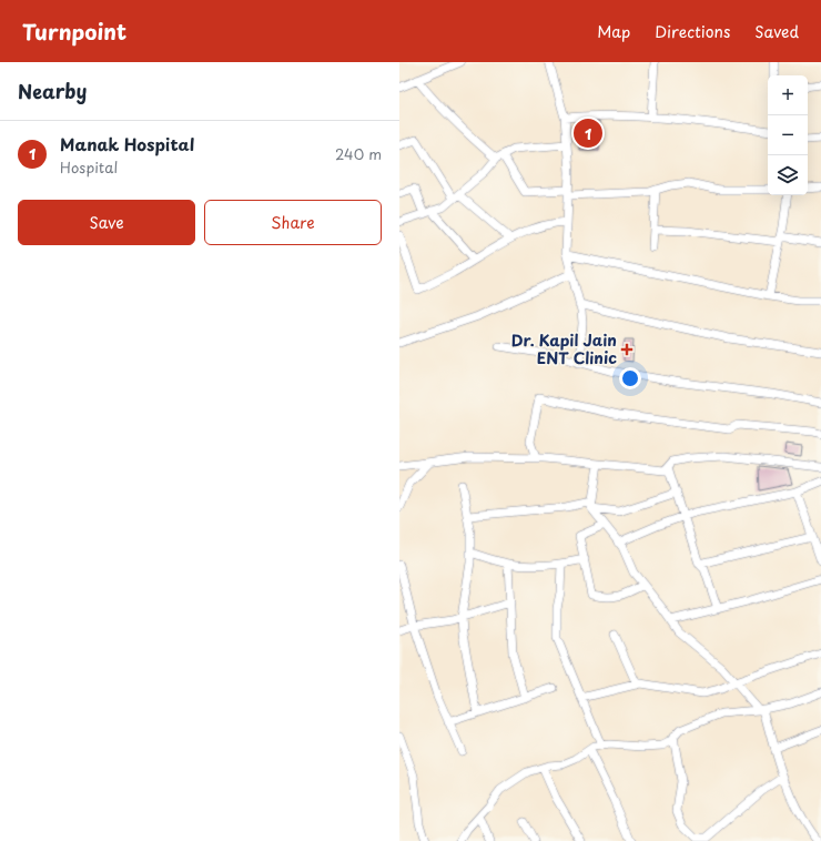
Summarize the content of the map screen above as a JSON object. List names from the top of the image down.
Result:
{
  "places": {
    "health": ["Dr. Kapil Jain ENT Clinic"]
  },
  "page": {
    "header": "Turnpoint",
    "nav": ["Map", "Directions", "Saved"],
    "heading": "Nearby",
    "map_buttons": ["+", "−"],
    "pins": "1",
    "list": [
      {
        "mark": "1",
        "name": "Manak Hospital",
        "note": "Hospital",
        "value": "240 m"
      }
    ],
    "buttons": ["Save", "Share"]
  }
}
